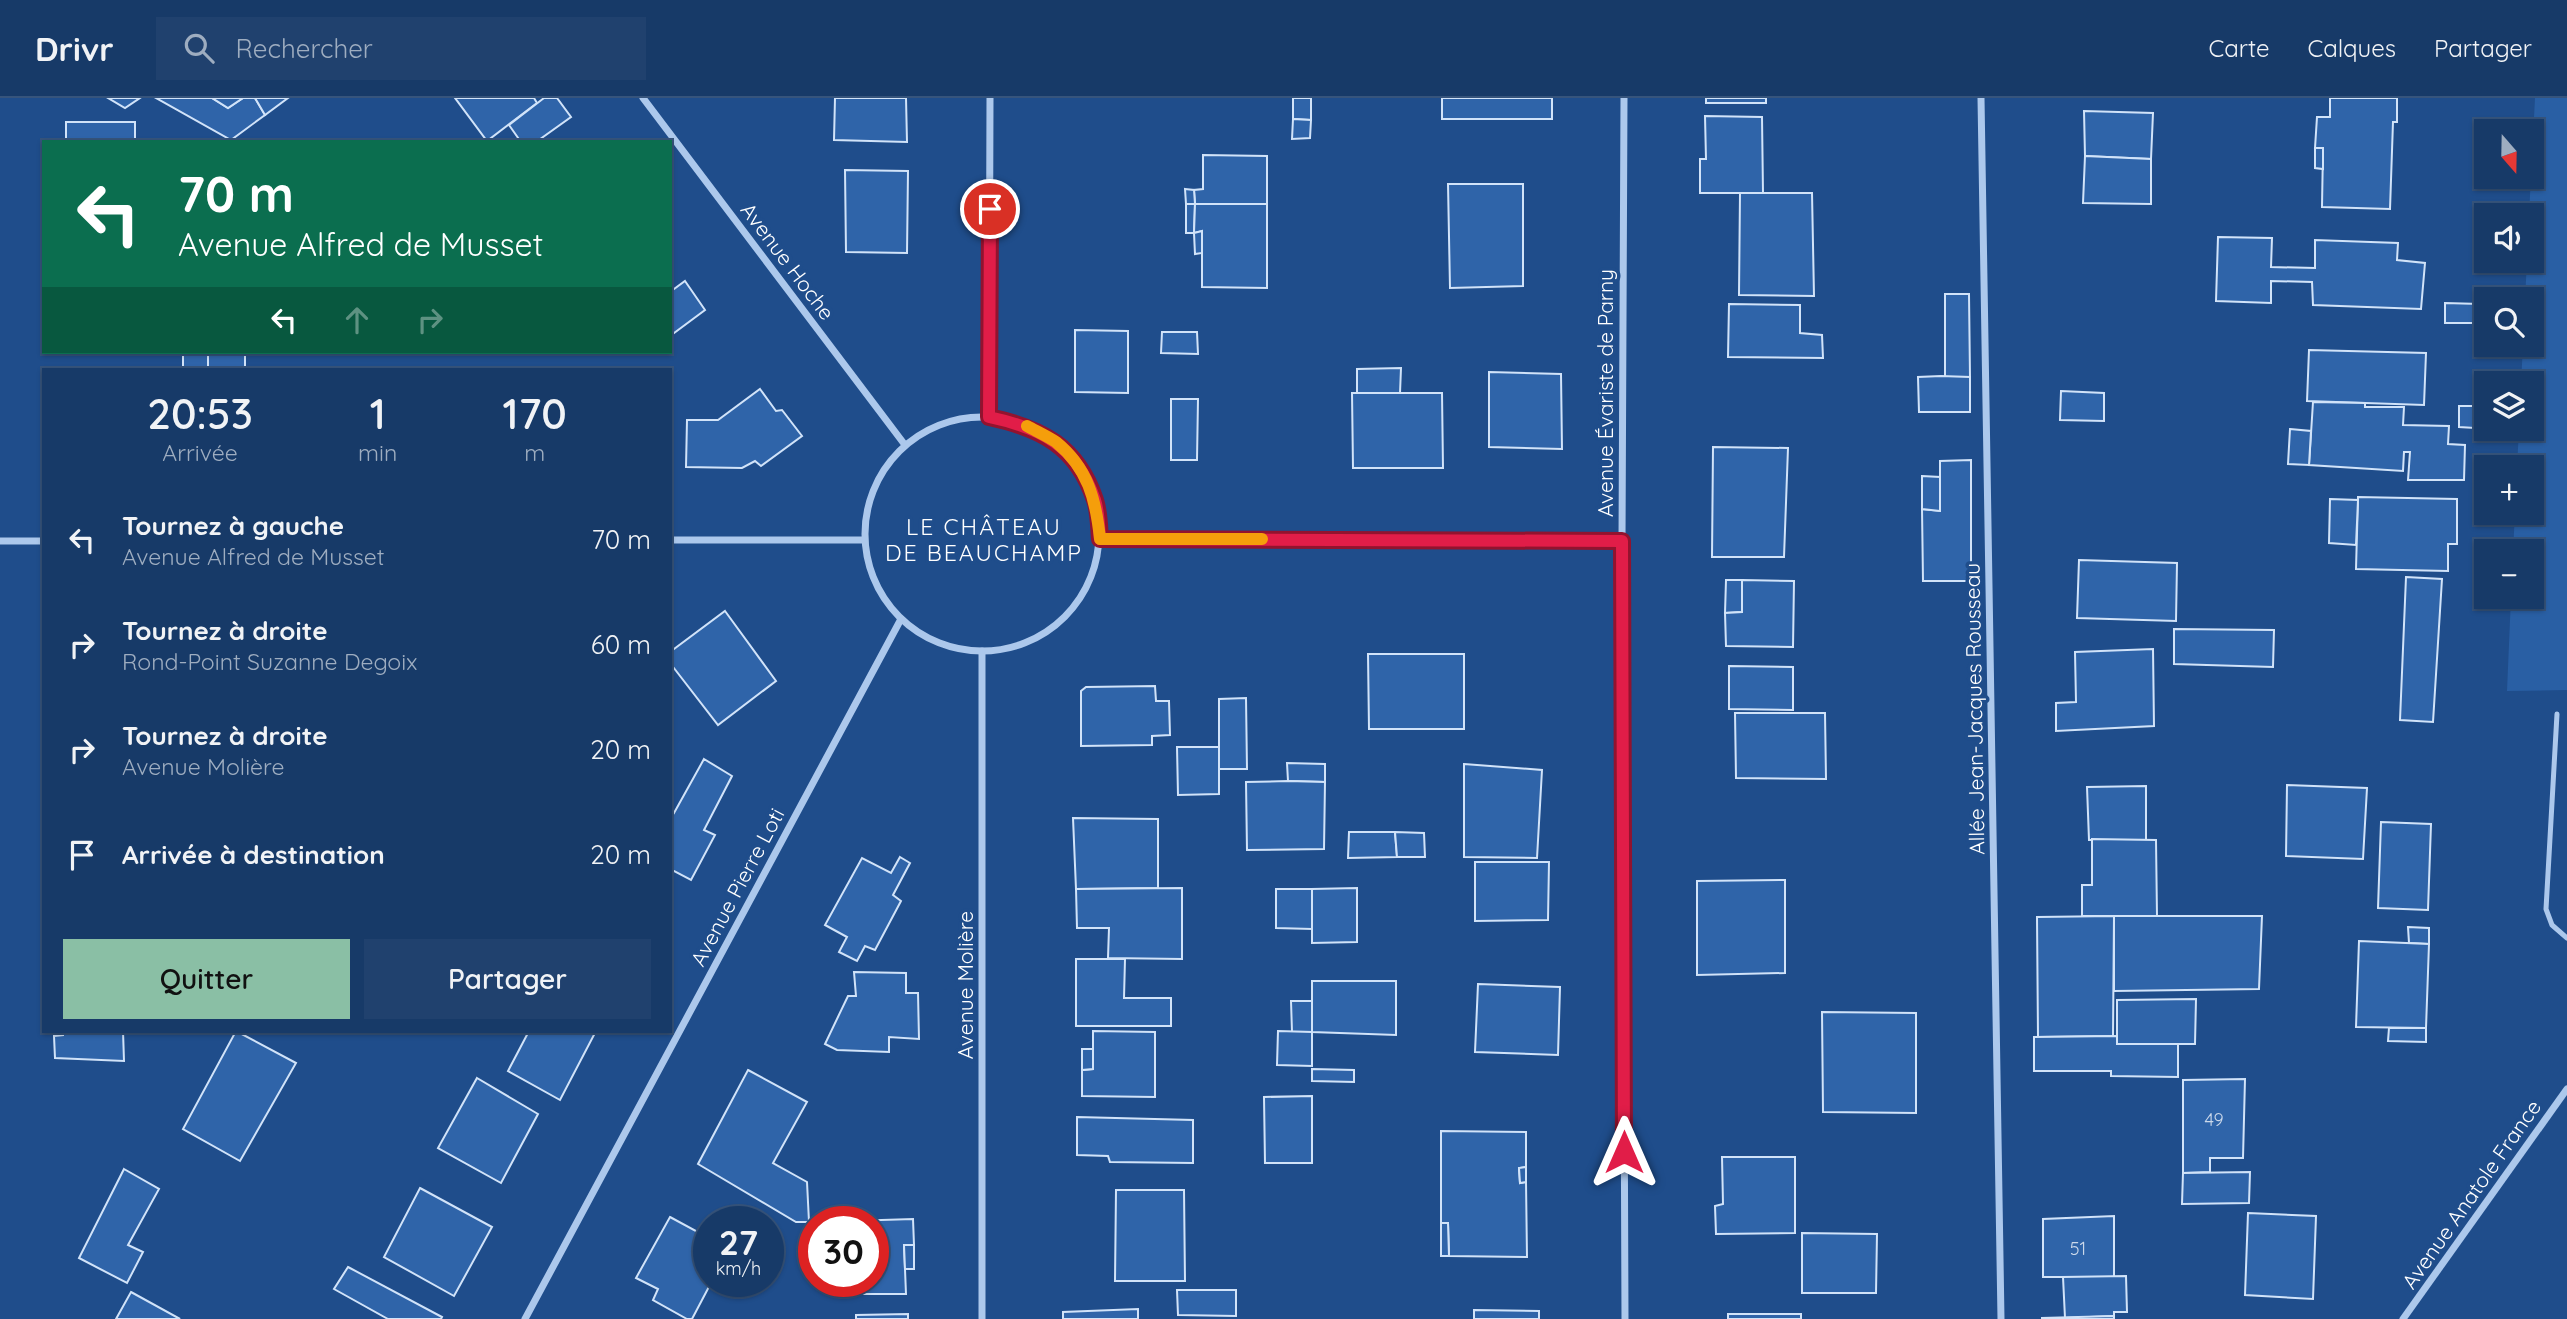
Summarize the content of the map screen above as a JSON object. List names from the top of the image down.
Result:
{
  "streets": {
    "street": [
      "Avenue Hoche",
      "Avenue Évariste de Parny",
      "Allée Jean-Jacques Rousseau",
      "Avenue Pierre Loti",
      "Avenue Molière",
      "Avenue Anatole France"
    ]
  },
  "crossings": [
    ["Avenue Hoche", "Avenue Pierre Loti"],
    ["Avenue Hoche", "Avenue Molière"],
    ["Avenue Pierre Loti", "Avenue Molière"]
  ],
  "districts": ["LE CHÂTEAU DE BEAUCHAMP"],
  "house_numbers": ["49", "51"],
  "north": "bottom",
  "page": {
    "header": "Drivr",
    "search": "Rechercher",
    "nav": ["Carte", "Calques", "Partager"],
    "map_buttons": ["+", "−"],
    "turn": ["70 m", "Avenue Alfred de Musset"],
    "eta": [
      "20:53",
      "Arrivée",
      "1",
      "min",
      "170",
      "m"
    ],
    "list": [
      {
        "name": "Tournez à gauche",
        "note": "Avenue Alfred de Musset",
        "value": "70 m"
      },
      {
        "name": "Tournez à droite",
        "note": "Rond-Point Suzanne Degoix",
        "value": "60 m"
      },
      {
        "name": "Tournez à droite",
        "note": "Avenue Molière",
        "value": "20 m"
      },
      {
        "name": "Arrivée à destination",
        "value": "20 m"
      }
    ],
    "buttons": ["Quitter", "Partager"],
    "speed": "27 km/h",
    "limit": "30"
  }
}
